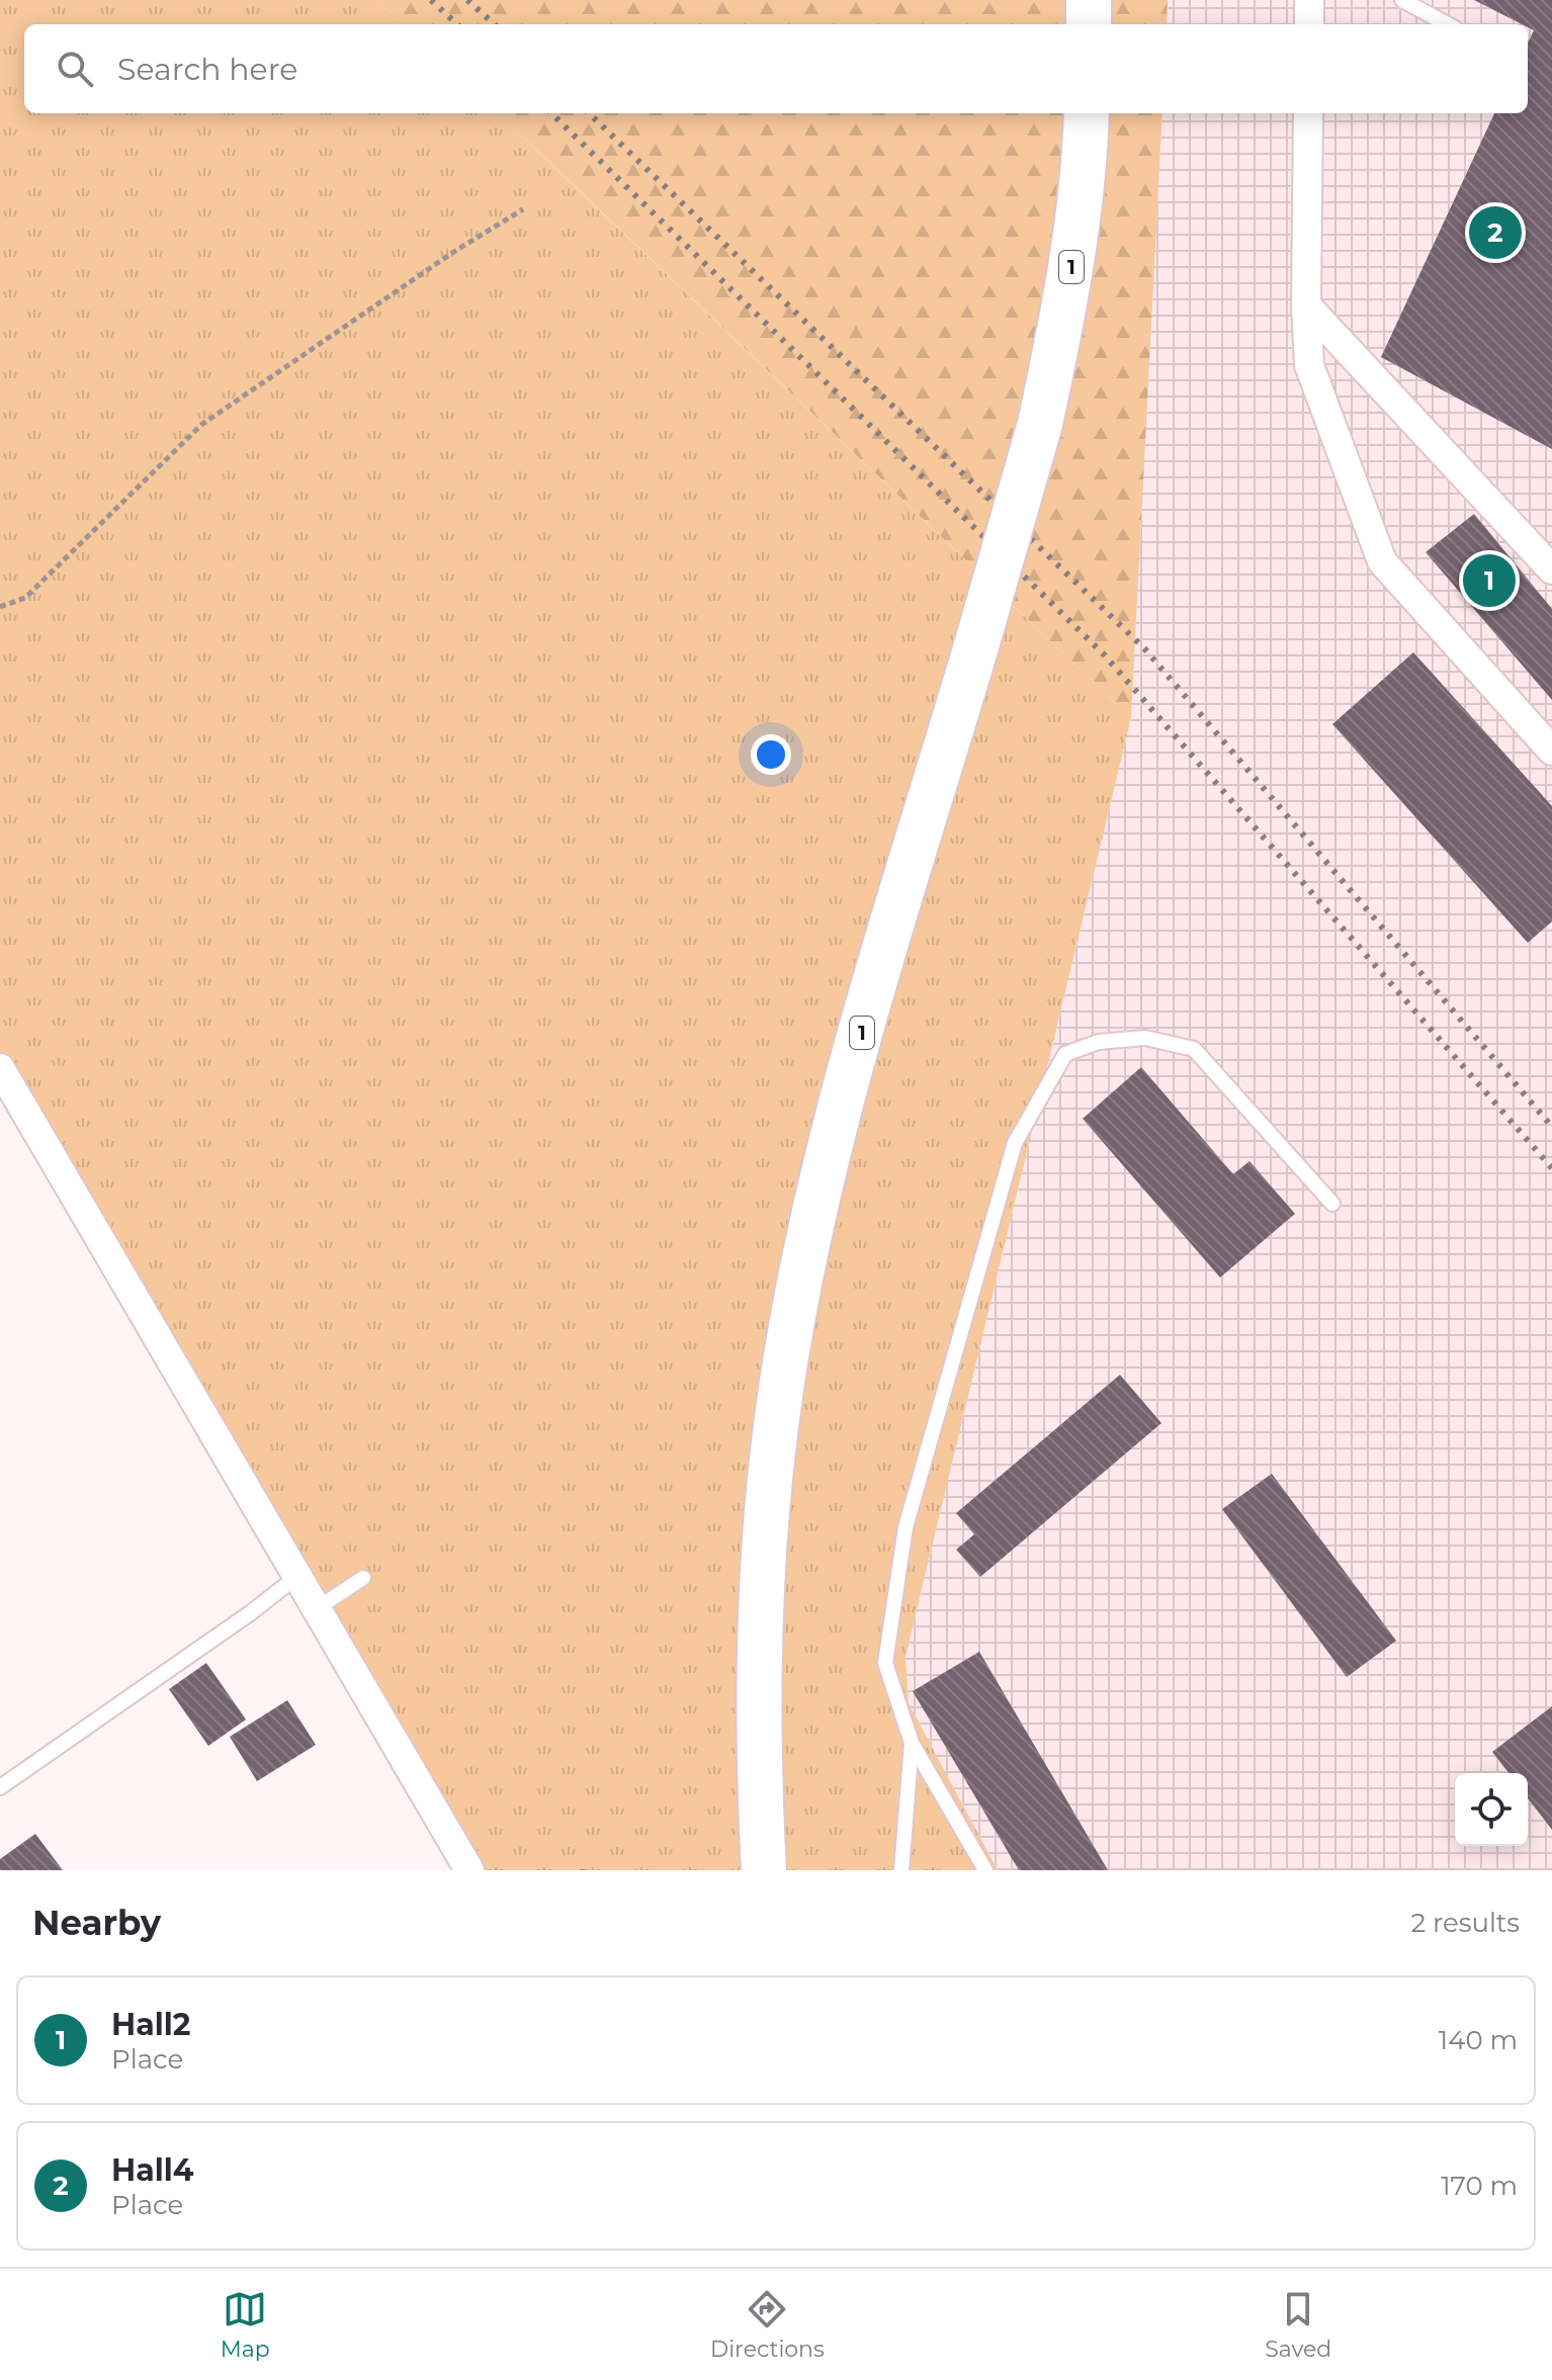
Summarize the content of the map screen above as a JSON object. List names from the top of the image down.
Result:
{
  "streets": {
    "main road": ["1"]
  },
  "page": {
    "search": "Search here",
    "pins": ["2", "1"],
    "heading": ["Nearby", "2 results"],
    "list": [
      {
        "mark": "1",
        "name": "Hall2",
        "note": "Place",
        "value": "140 m"
      },
      {
        "mark": "2",
        "name": "Hall4",
        "note": "Place",
        "value": "170 m"
      }
    ],
    "nav": ["Map", "Directions", "Saved"]
  }
}
